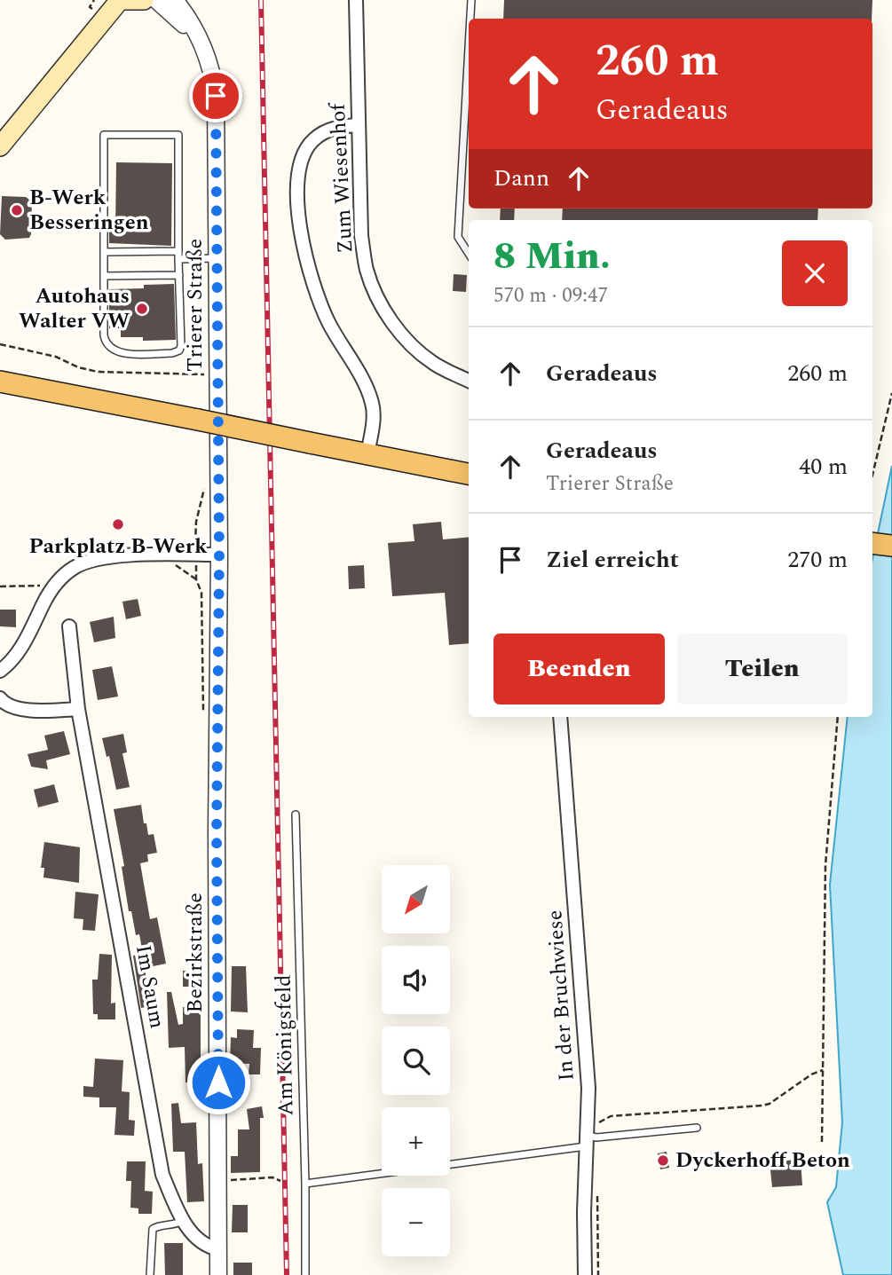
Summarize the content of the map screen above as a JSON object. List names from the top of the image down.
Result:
{
  "streets": {
    "street": [
      "Zum Wiesenhof",
      "Trierer Straße",
      "Bezirkstraße",
      "Im Saum",
      "In der Bruchwiese"
    ],
    "lane": ["Am Königsfeld"]
  },
  "crossings": [
    ["Trierer Straße", "Bezirkstraße"],
    ["Bezirkstraße", "Im Saum"]
  ],
  "places": [
    "B-Werk Besseringen",
    "Autohaus Walter VW",
    "Parkplatz B-Werk",
    "Dyckerhoff Beton"
  ],
  "north": "bottom left",
  "page": {
    "turn": ["260 m", "Geradeaus"],
    "then": "Dann",
    "heading": ["8 Min.", "570 m · 09:47"],
    "list": [
      {
        "name": "Geradeaus",
        "value": "260 m"
      },
      {
        "name": "Geradeaus",
        "note": "Trierer Straße",
        "value": "40 m"
      },
      {
        "name": "Ziel erreicht",
        "value": "270 m"
      }
    ],
    "buttons": ["Beenden", "Teilen"],
    "map_buttons": ["+", "−"]
  }
}
